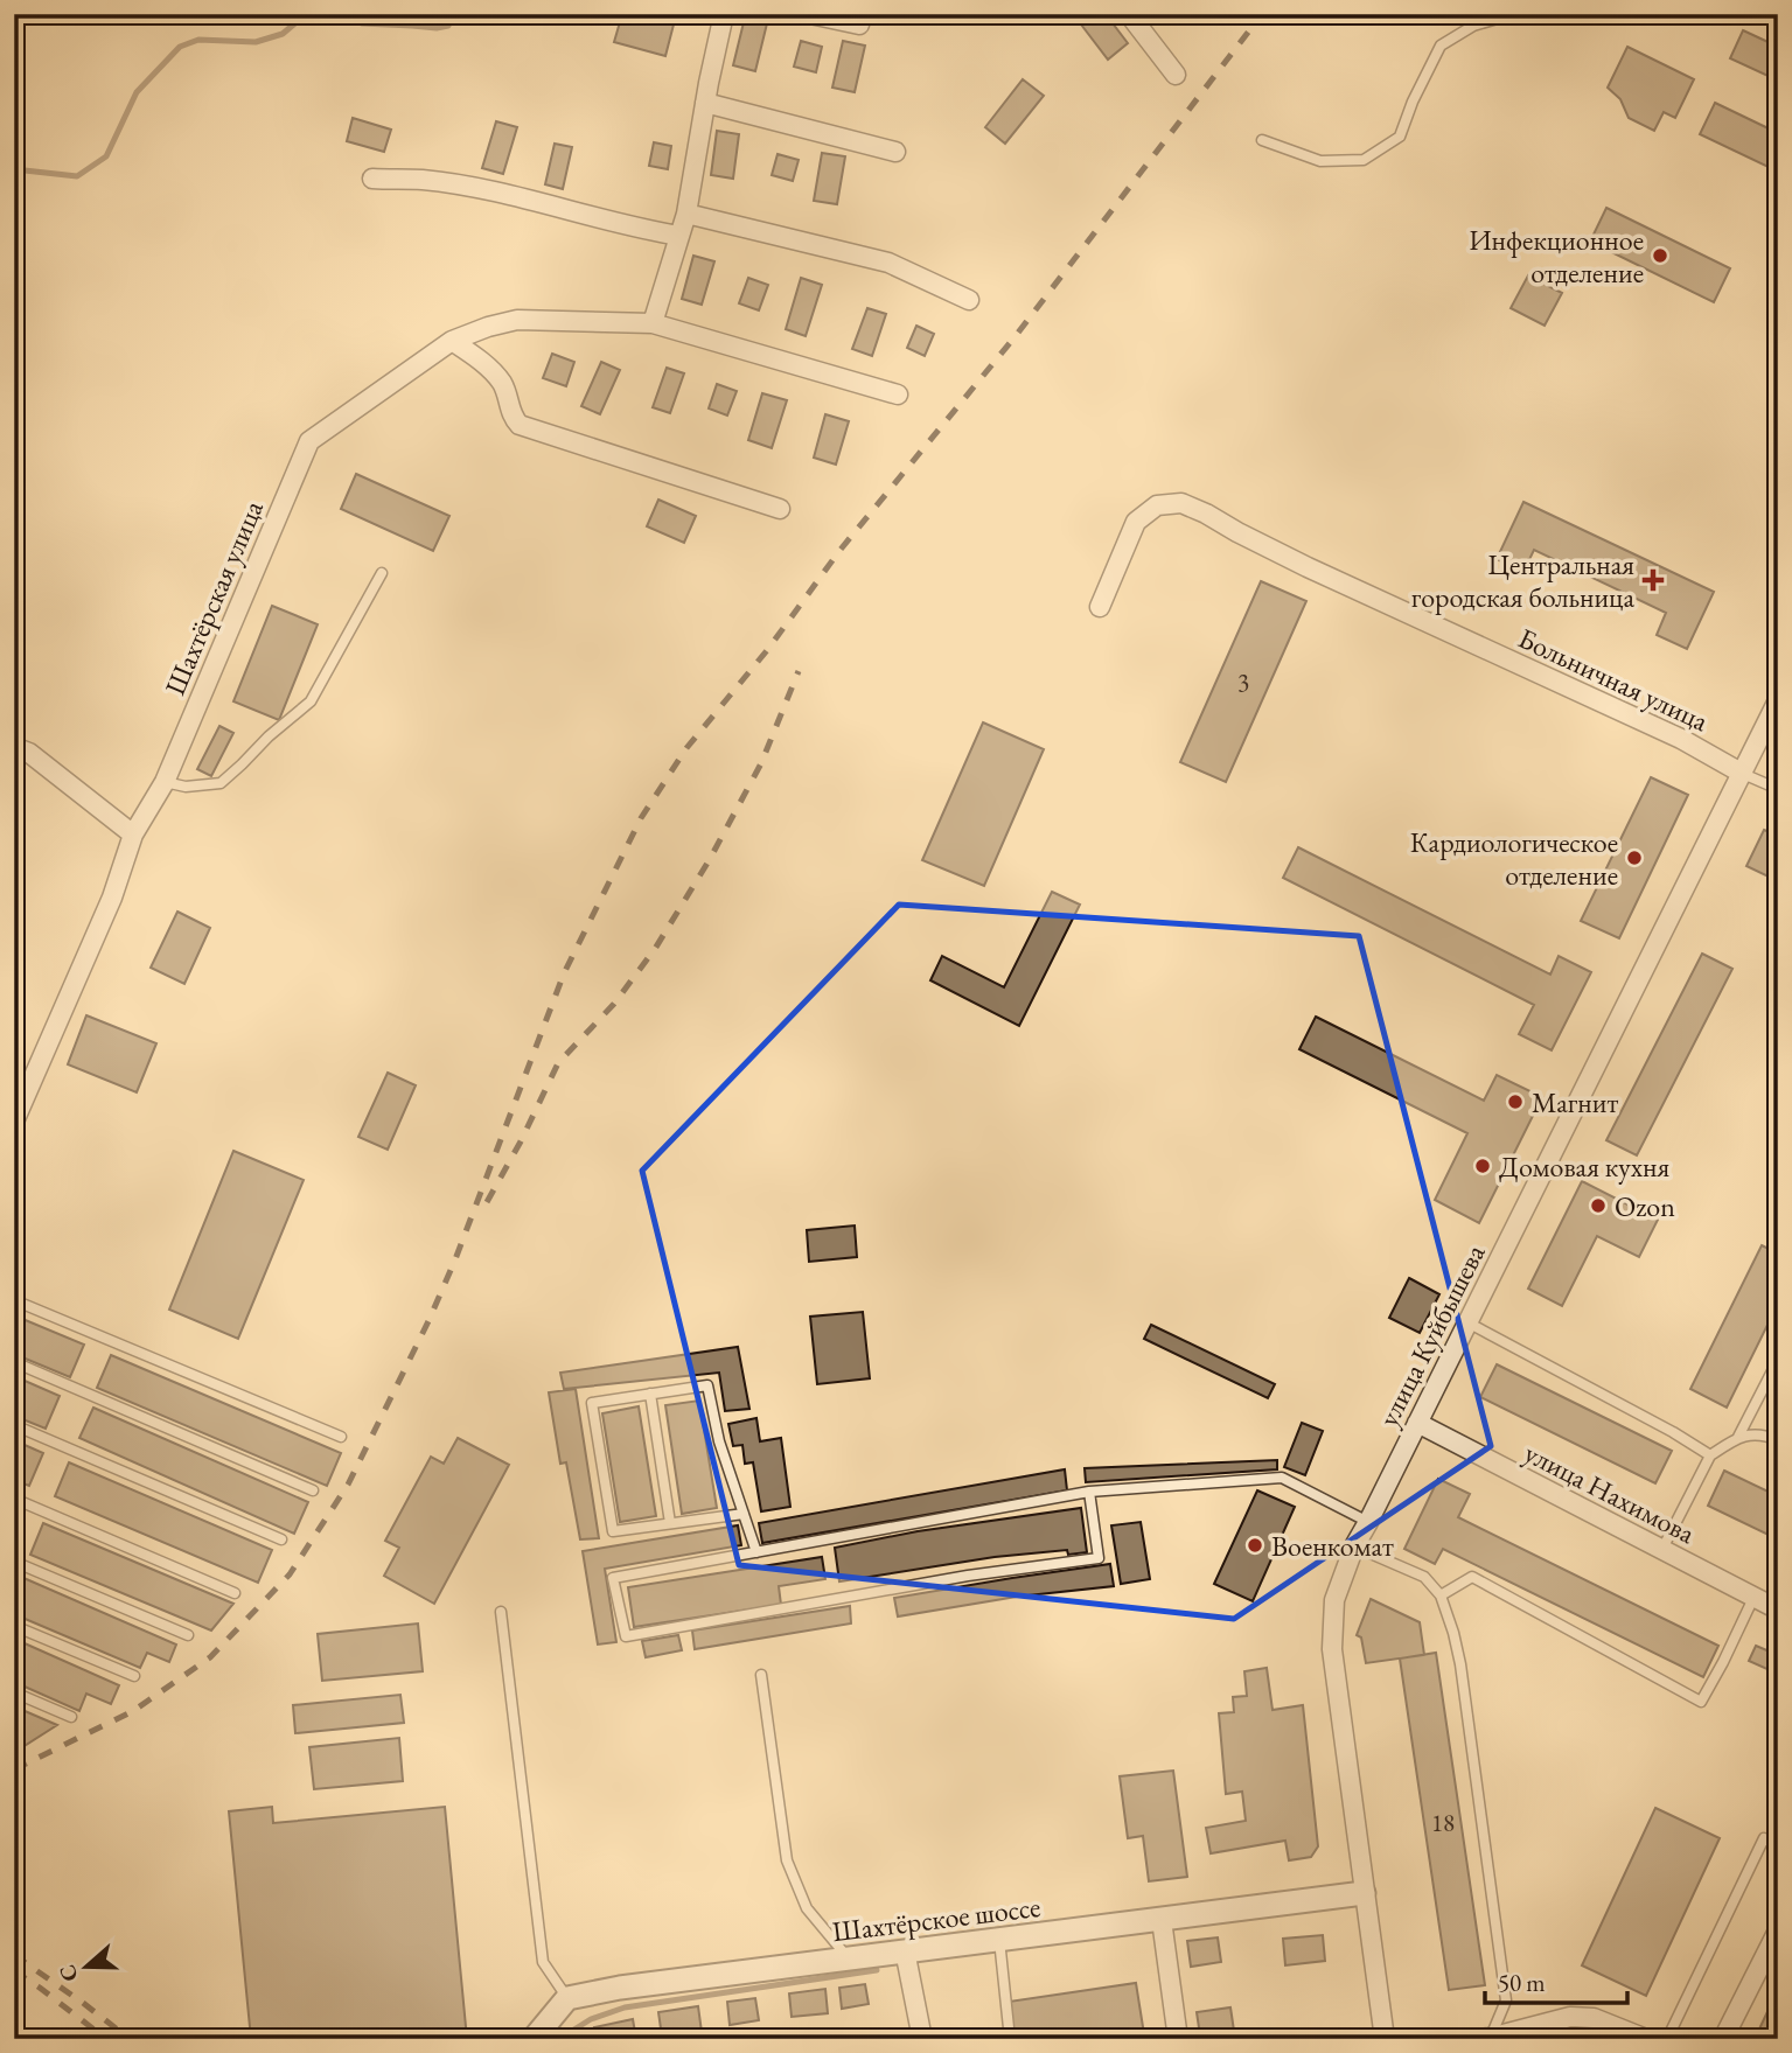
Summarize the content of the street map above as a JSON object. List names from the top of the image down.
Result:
{
  "streets": {
    "street": [
      "Шахтёрская улица",
      "Больничная улица",
      "улица Куйбышева",
      "улица Нахимова",
      "Шахтёрское шоссе"
    ]
  },
  "crossings": [
    ["Больничная улица", "улица Куйбышева"],
    ["улица Куйбышева", "улица Нахимова"],
    ["улица Куйбышева", "Шахтёрское шоссе"]
  ],
  "places": {
    "other": [
      "Инфекционное отделение",
      "Кардиологическое отделение",
      "Магнит",
      "Домовая кухня",
      "Ozon",
      "Военкомат"
    ],
    "health": ["Центральная городская больница"]
  },
  "house_numbers": ["3", "18"],
  "scale_bar": "50 m",
  "north": "left"
}
